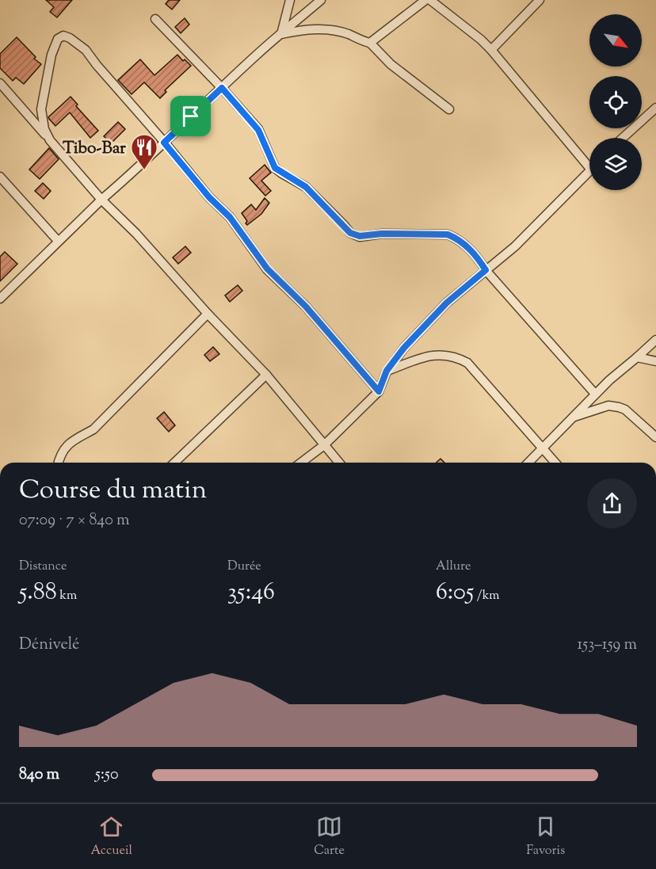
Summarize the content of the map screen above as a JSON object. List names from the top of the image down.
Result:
{
  "places": {
    "restaurant": ["Tibo-Bar"]
  },
  "north": "bottom right",
  "page": {
    "heading": ["Course du matin", "07:09 · 7 × 840 m"],
    "stats": [
      ["Distance", "5.88 km"],
      ["Durée", "35:46"],
      ["Allure", "6:05 /km"]
    ],
    "chart": ["Dénivelé", "153–159 m"],
    "list": [
      {
        "name": "840 m",
        "note": "5:50"
      }
    ],
    "tabs": ["Accueil", "Carte", "Favoris"]
  }
}
